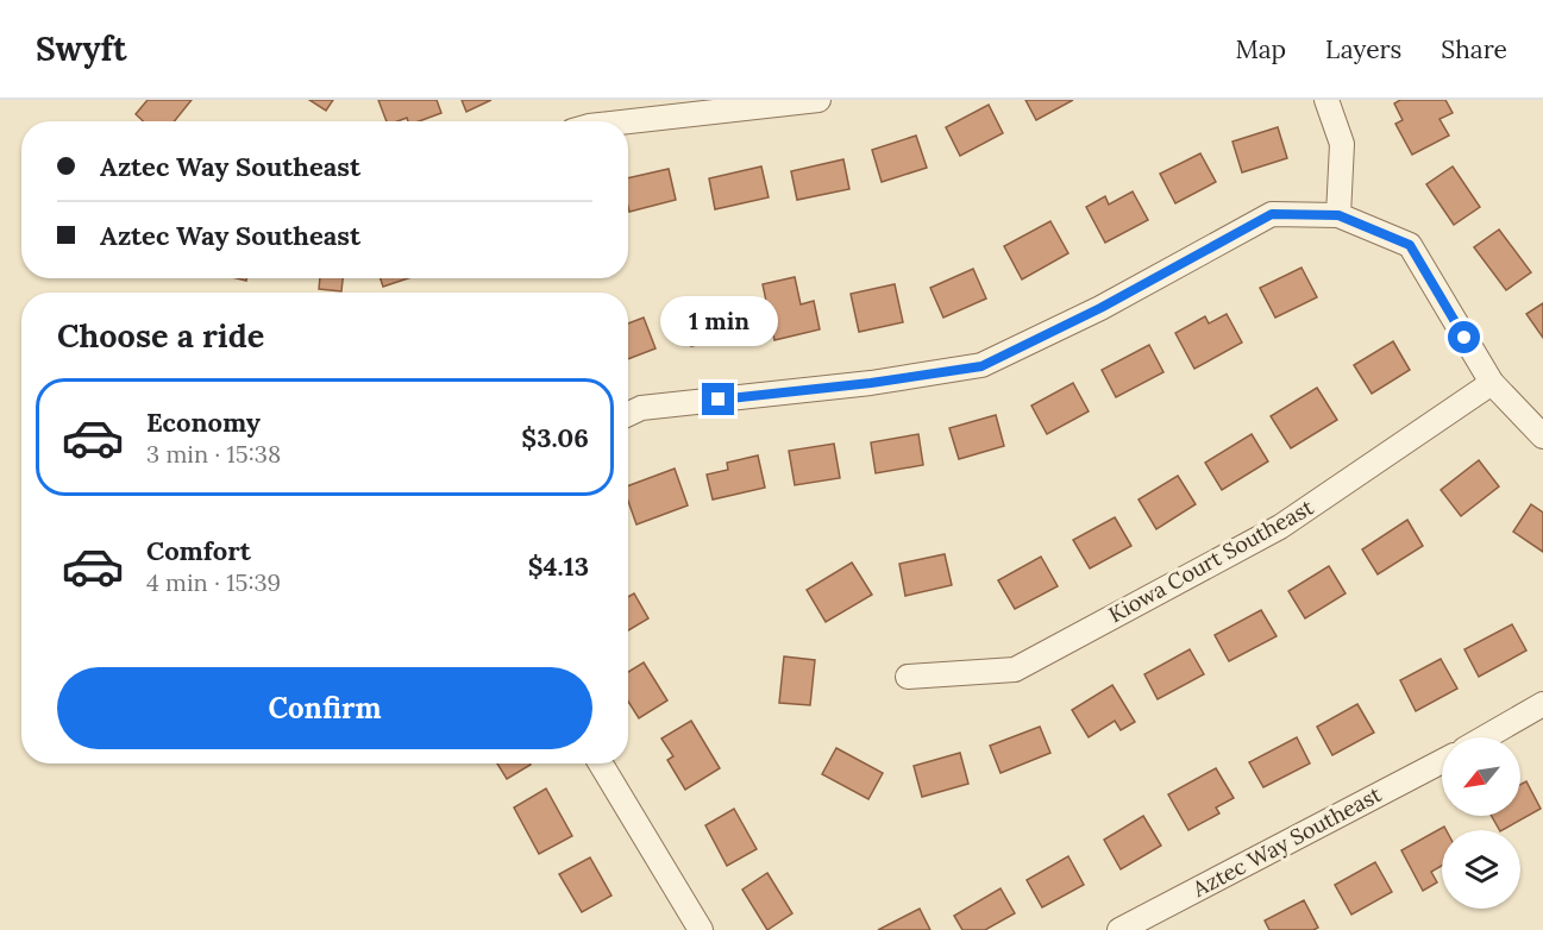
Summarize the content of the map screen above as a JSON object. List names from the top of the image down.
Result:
{
  "streets": {
    "street": ["Kiowa Court Southeast", "Aztec Way Southeast"]
  },
  "north": "bottom left",
  "page": {
    "header": "Swyft",
    "nav": ["Map", "Layers", "Share"],
    "banner": ["Aztec Way Southeast", "Aztec Way Southeast"],
    "heading": "Choose a ride",
    "bubble": "1 min",
    "list": [
      {
        "name": "Economy",
        "note": "3 min · 15:38",
        "value": "$3.06"
      },
      {
        "name": "Comfort",
        "note": "4 min · 15:39",
        "value": "$4.13"
      }
    ],
    "buttons": "Confirm"
  }
}
